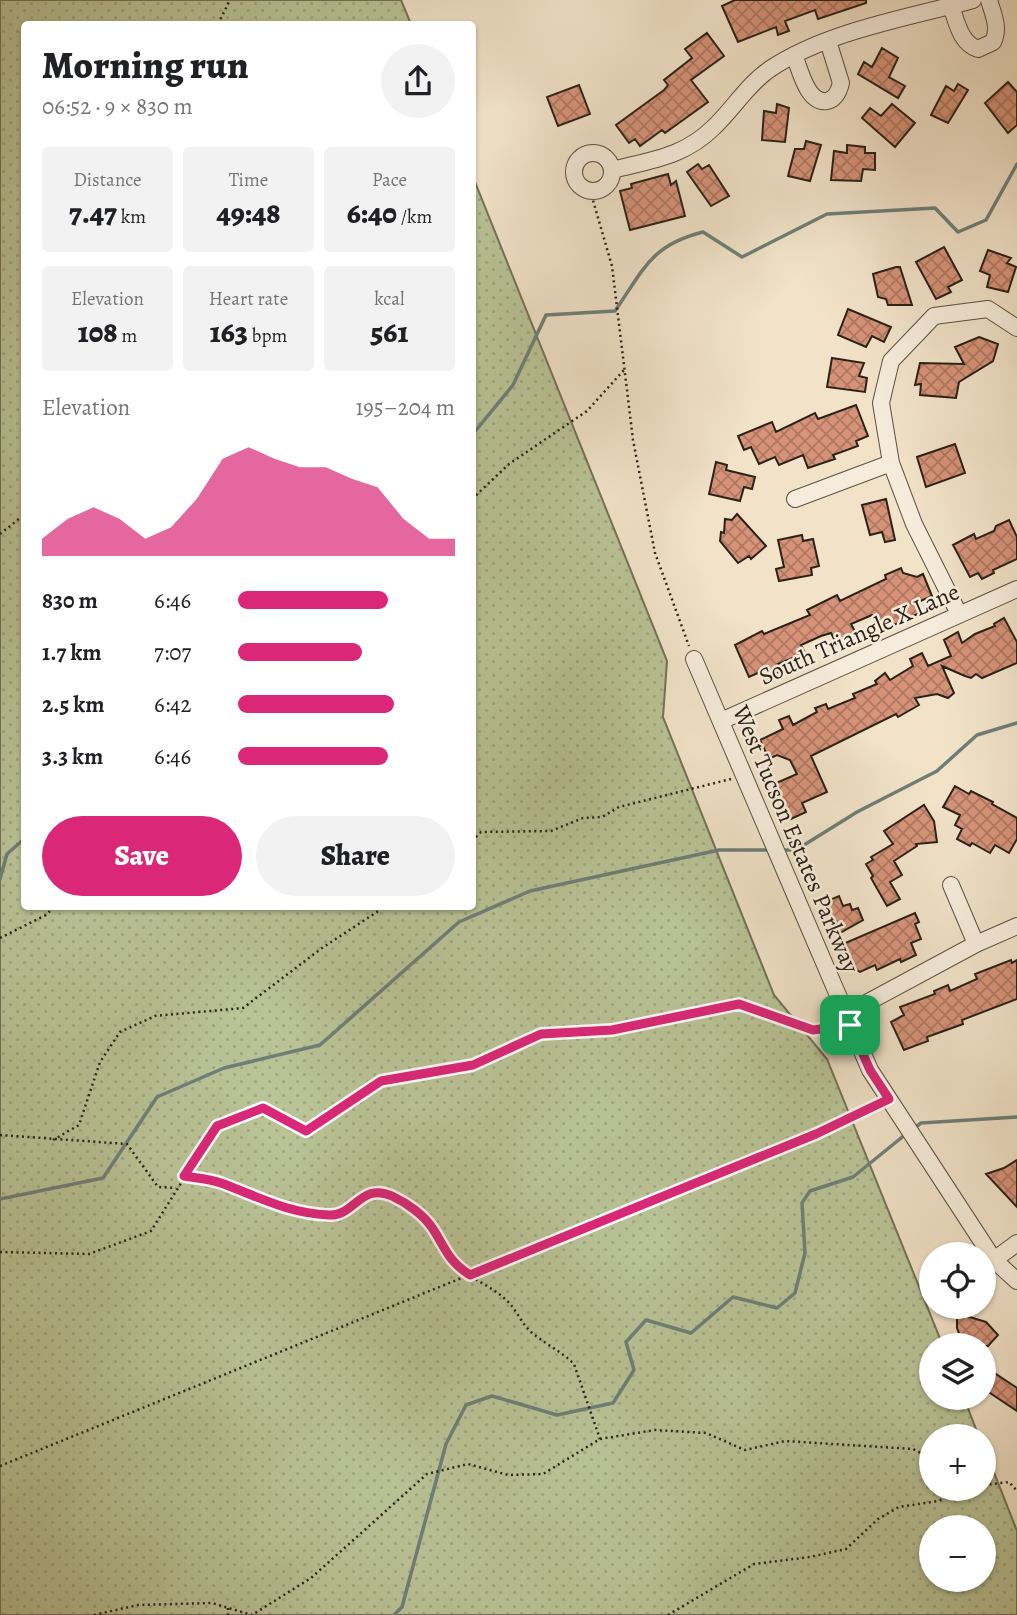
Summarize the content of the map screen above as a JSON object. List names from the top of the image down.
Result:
{
  "streets": {
    "street": ["South Triangle X Lane", "West Tucson Estates Parkway"]
  },
  "crossings": [
    ["South Triangle X Lane", "West Tucson Estates Parkway"]
  ],
  "page": {
    "heading": ["Morning run", "06:52 · 9 × 830 m"],
    "stats": [
      ["Distance", "7.47 km"],
      ["Time", "49:48"],
      ["Pace", "6:40 /km"],
      ["Elevation", "108 m"],
      ["Heart rate", "163 bpm"],
      ["kcal", "561"]
    ],
    "chart": ["Elevation", "195–204 m"],
    "list": [
      {
        "name": "830 m",
        "note": "6:46"
      },
      {
        "name": "1.7 km",
        "note": "7:07"
      },
      {
        "name": "2.5 km",
        "note": "6:42"
      },
      {
        "name": "3.3 km",
        "note": "6:46"
      }
    ],
    "buttons": ["Save", "Share"],
    "map_buttons": ["+", "−"]
  }
}
